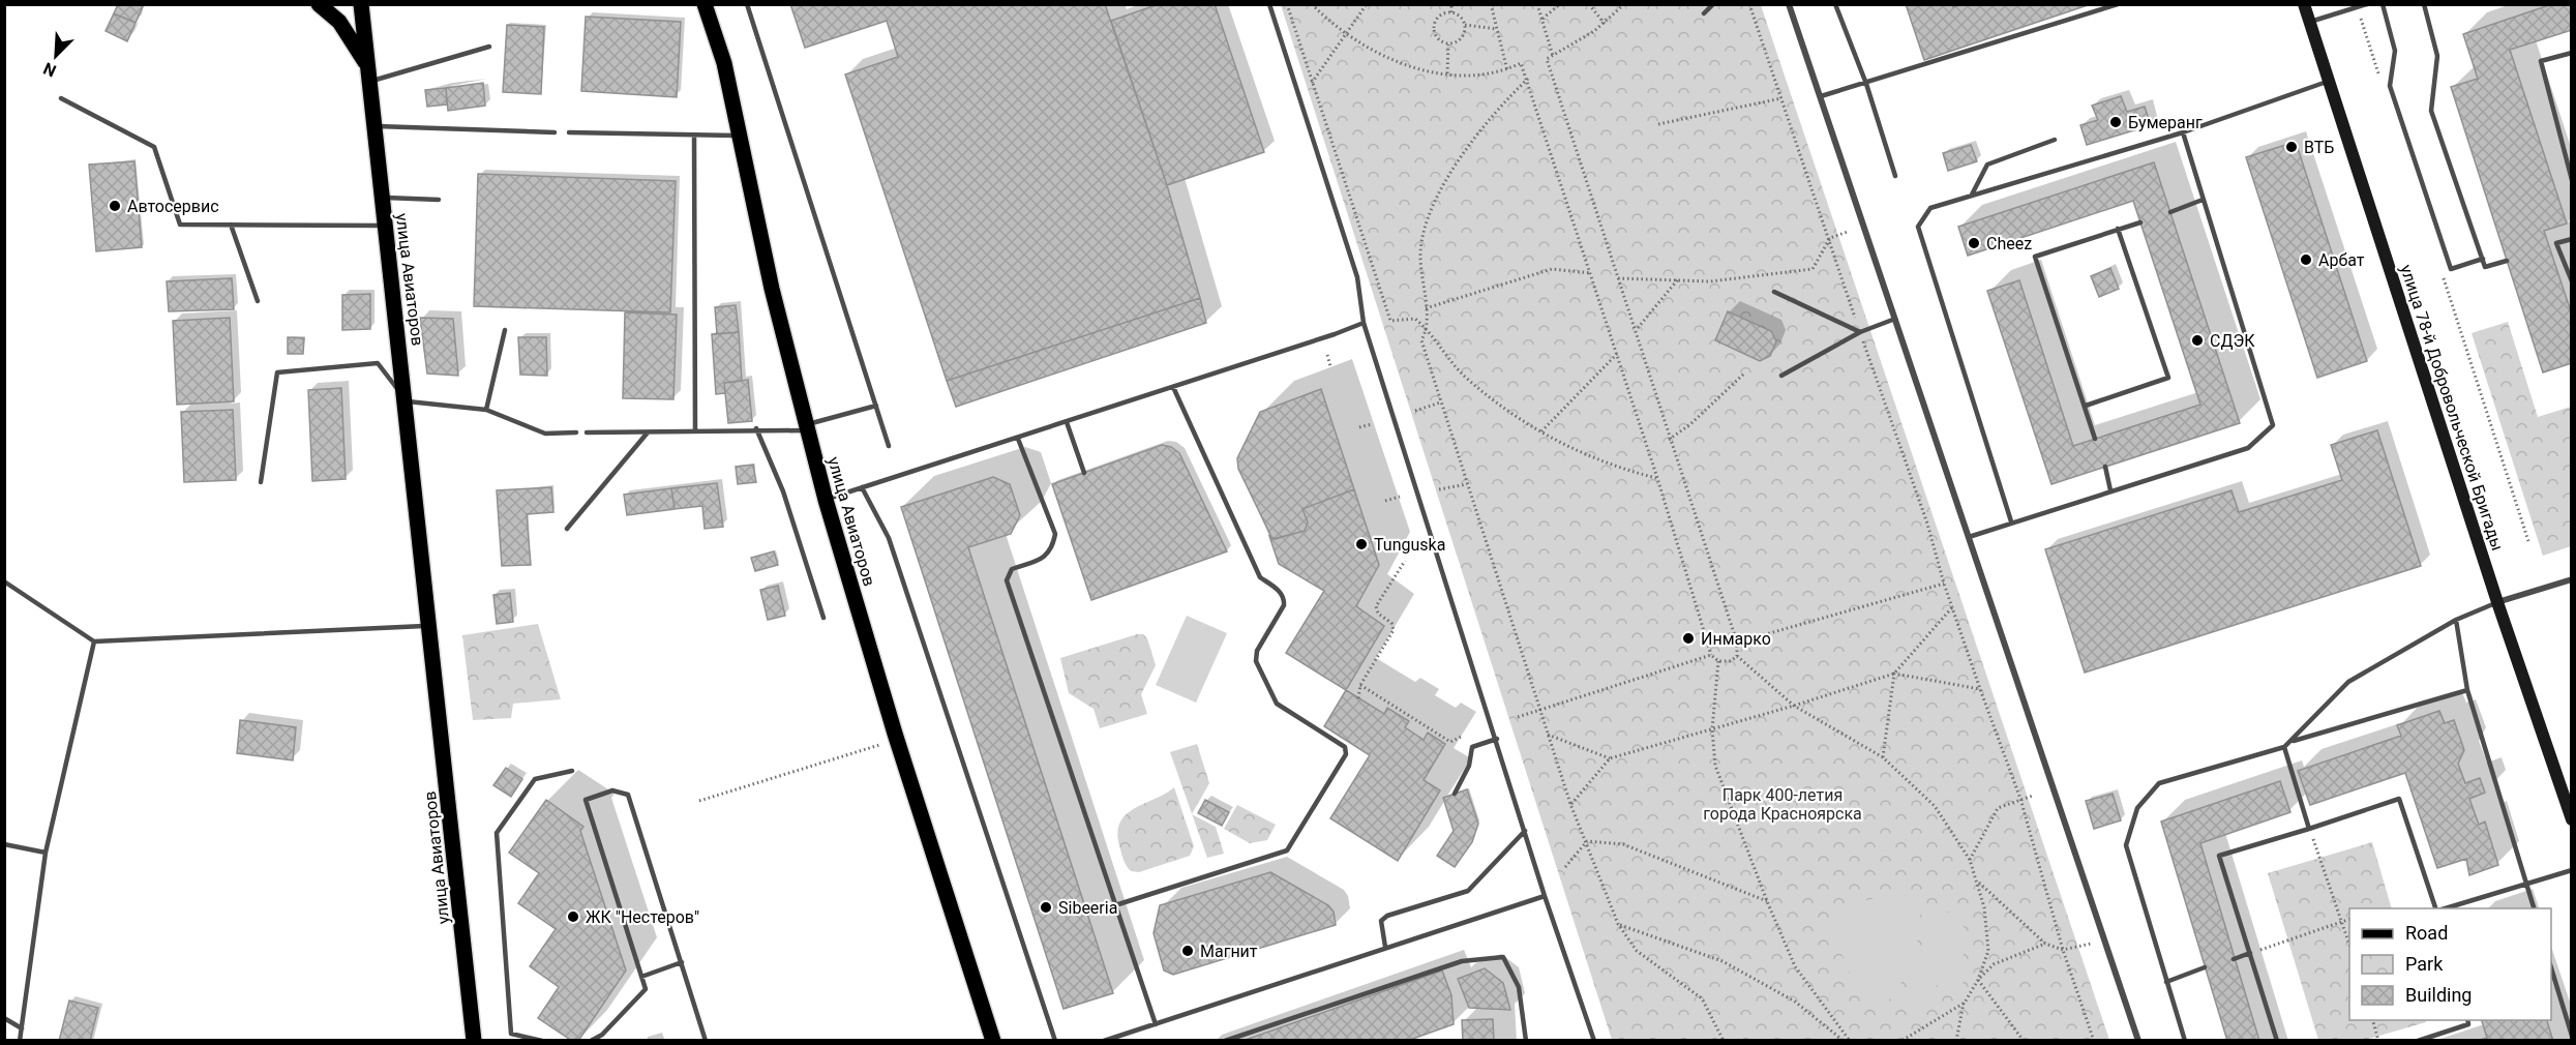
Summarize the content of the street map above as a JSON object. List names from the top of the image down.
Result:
{
  "streets": {
    "main road": ["улица Авиаторов"],
    "street": ["улица 78-й Добровольческой Бригады"]
  },
  "parks": ["Парк 400-летия города Красноярска"],
  "places": [
    "Бумеранг",
    "ВТБ",
    "Автосервис",
    "Cheez",
    "Арбат",
    "СДЭК",
    "Tunguska",
    "Инмарко",
    "Sibeeria",
    "ЖК \"Нестеров\"",
    "Магнит"
  ],
  "legend": ["Road", "Park", "Building"],
  "north": "bottom left"
}
